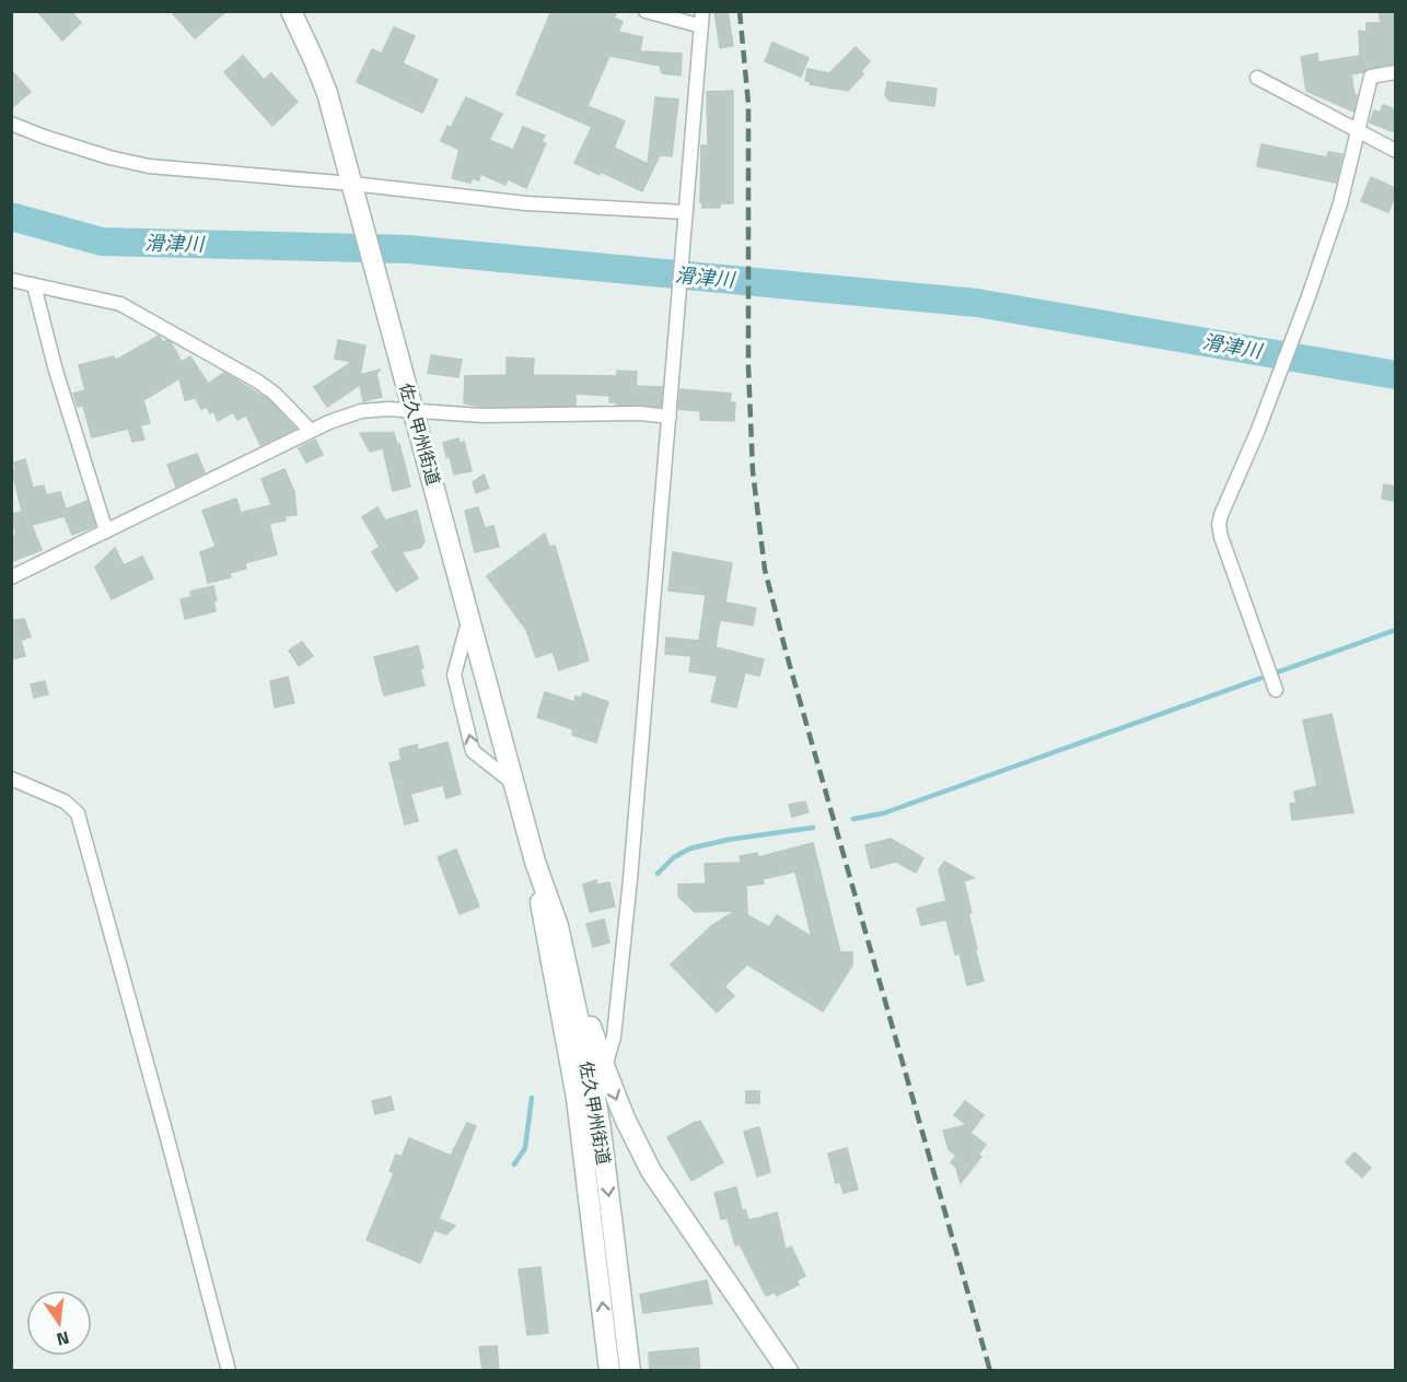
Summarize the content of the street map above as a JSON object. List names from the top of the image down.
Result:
{
  "streets": {
    "main road": ["佐久甲州街道"]
  },
  "water": ["滑津川"],
  "north": "bottom"
}
